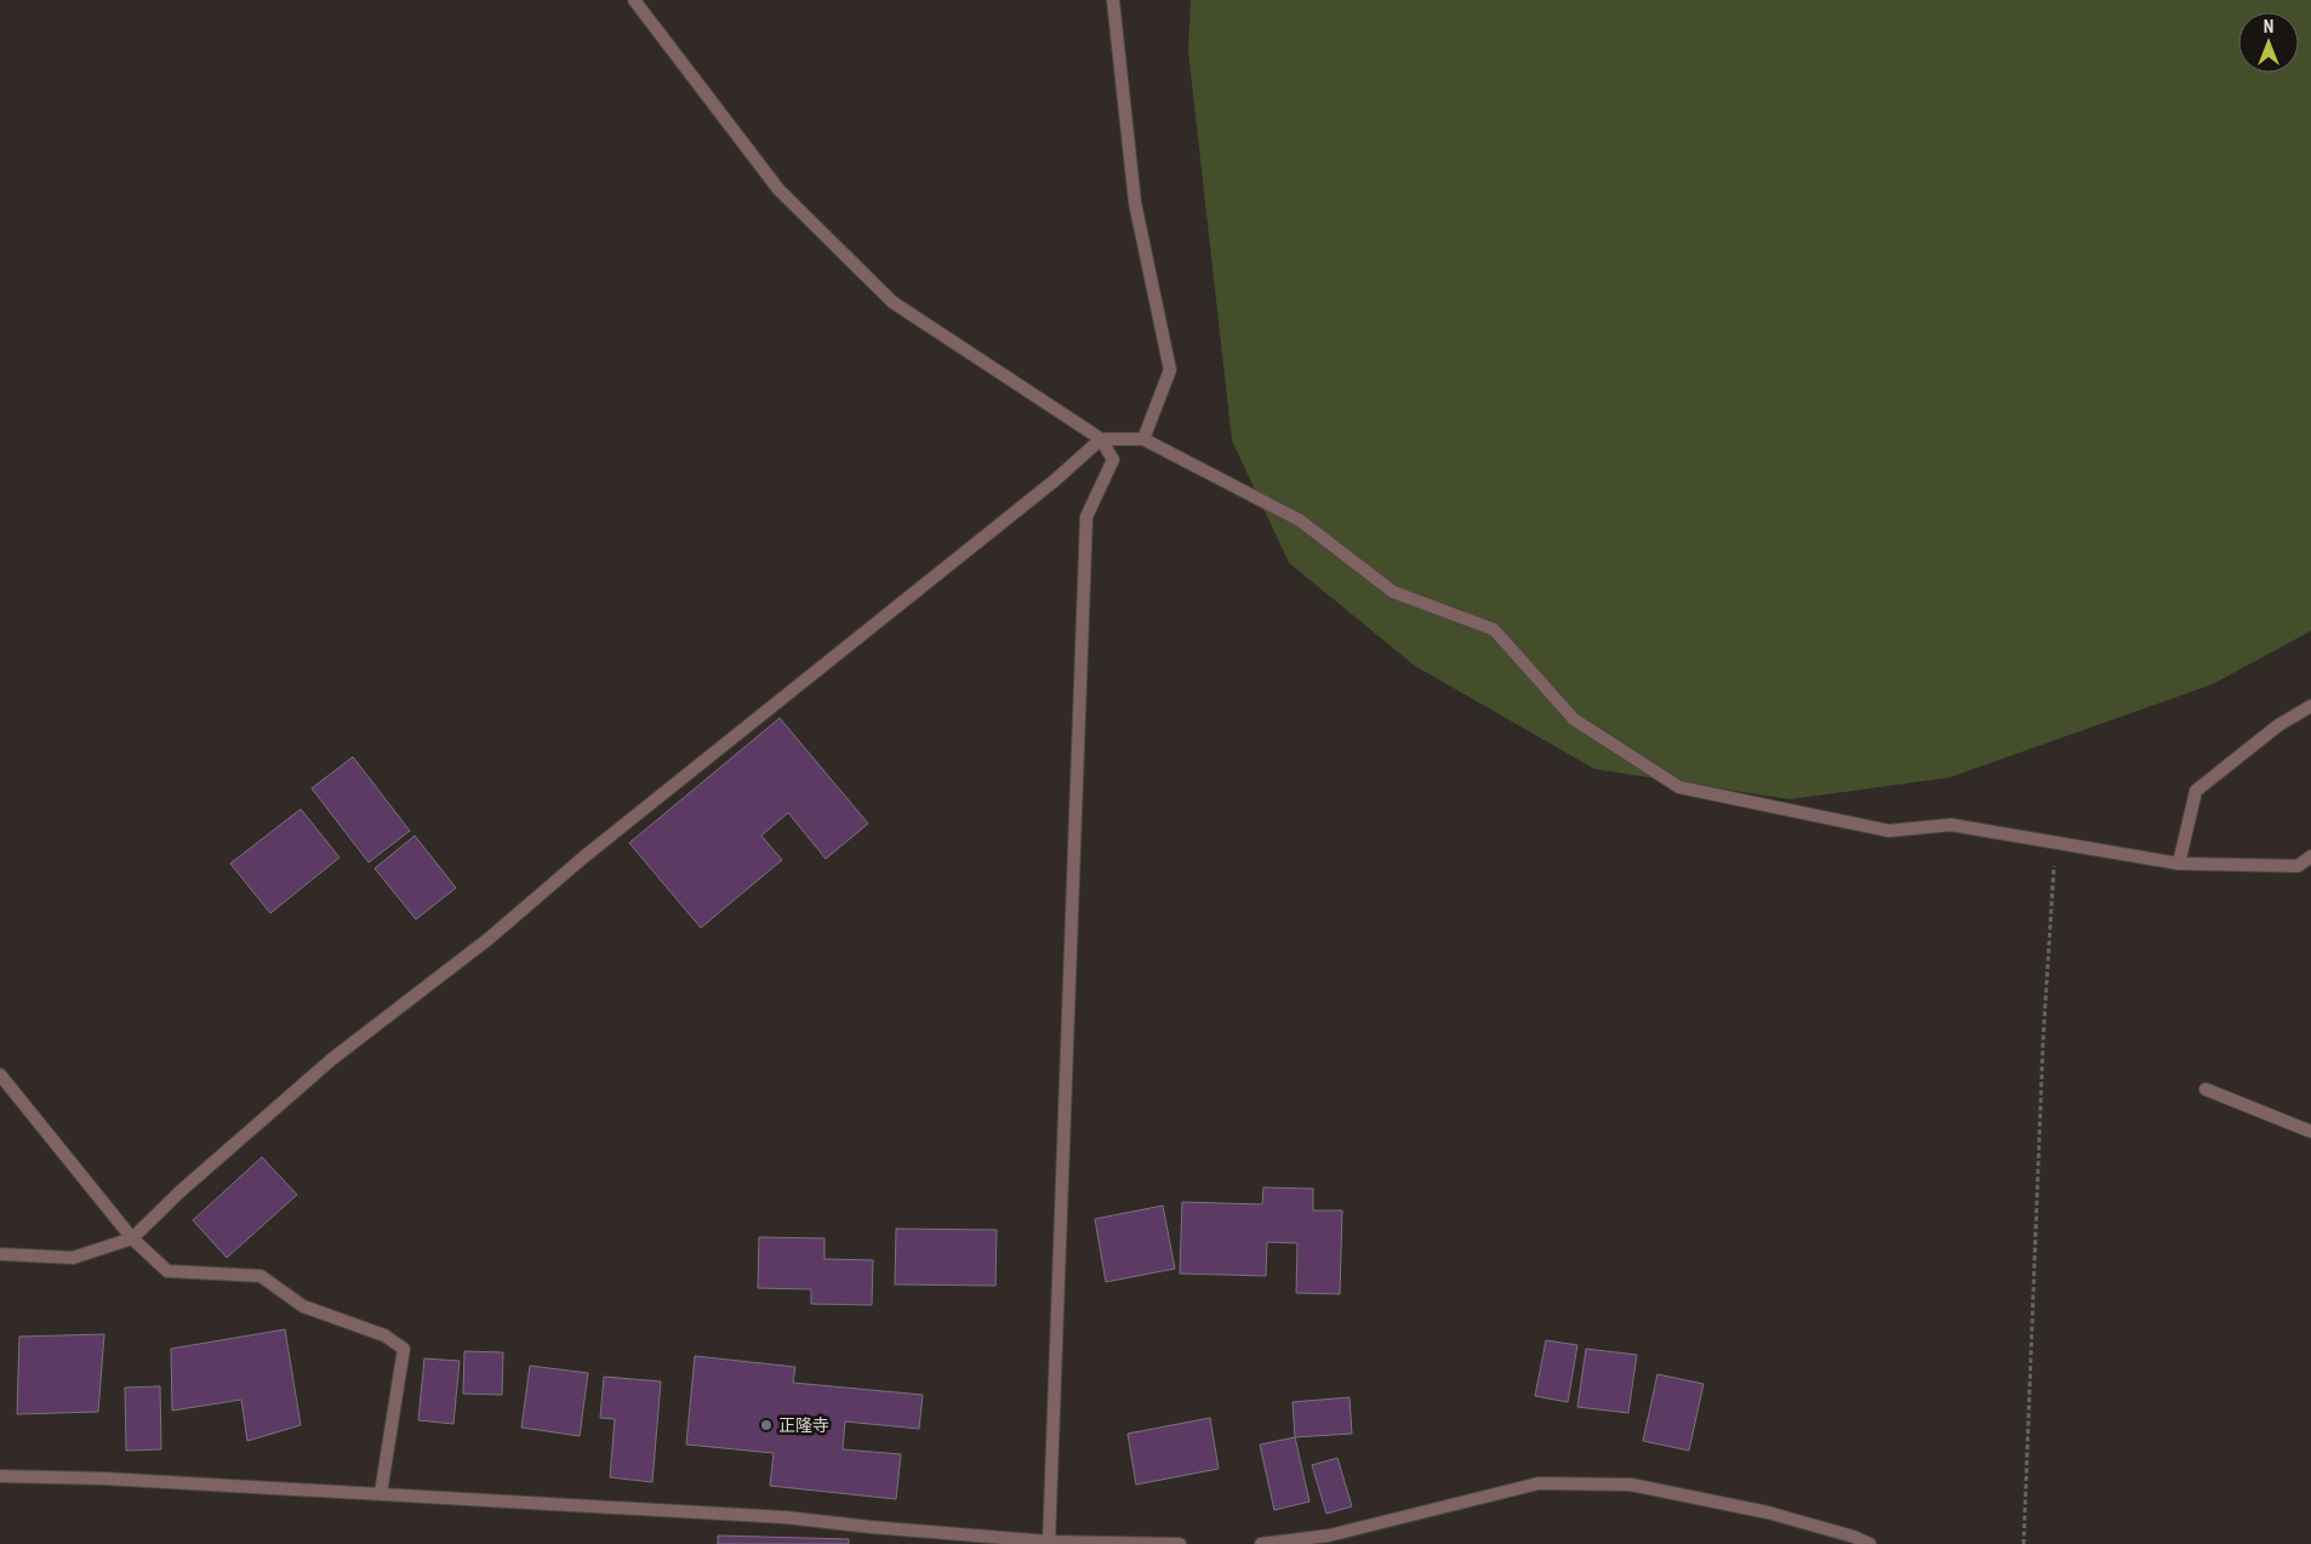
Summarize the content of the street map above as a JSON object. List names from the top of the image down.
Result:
{
  "places": ["正隆寺"],
  "north": "top"
}
